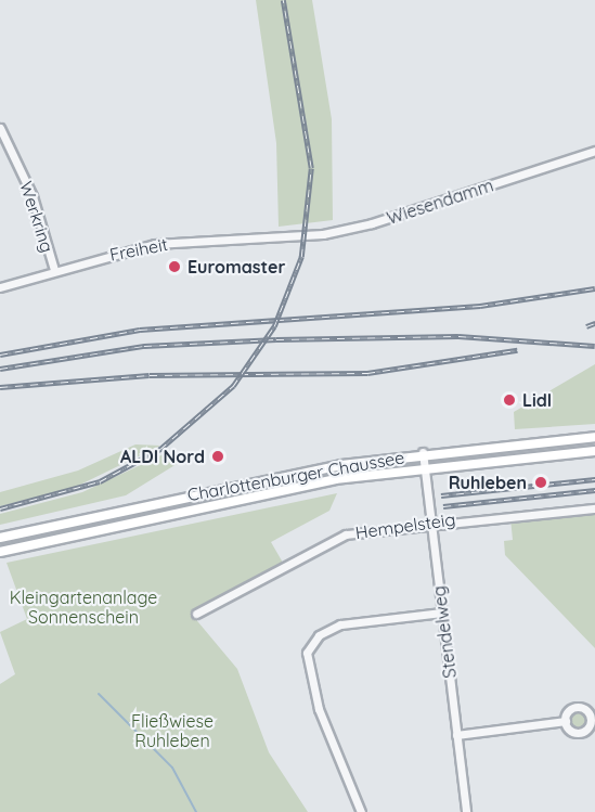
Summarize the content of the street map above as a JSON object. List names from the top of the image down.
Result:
{
  "streets": {
    "main road": ["Charlottenburger Chaussee"],
    "street": [
      "Wiesendamm",
      "Werkring",
      "Freiheit",
      "Hempelsteig",
      "Stendelweg"
    ]
  },
  "crossings": [
    ["Wiesendamm", "Freiheit"],
    ["Werkring", "Freiheit"],
    ["Charlottenburger Chaussee", "Stendelweg"],
    ["Hempelsteig", "Stendelweg"]
  ],
  "parks": ["Kleingartenanlage Sonnenschein", "Fließwiese Ruhleben"],
  "places": [
    "Euromaster",
    "Lidl",
    "ALDI Nord",
    "Ruhleben"
  ]
}
